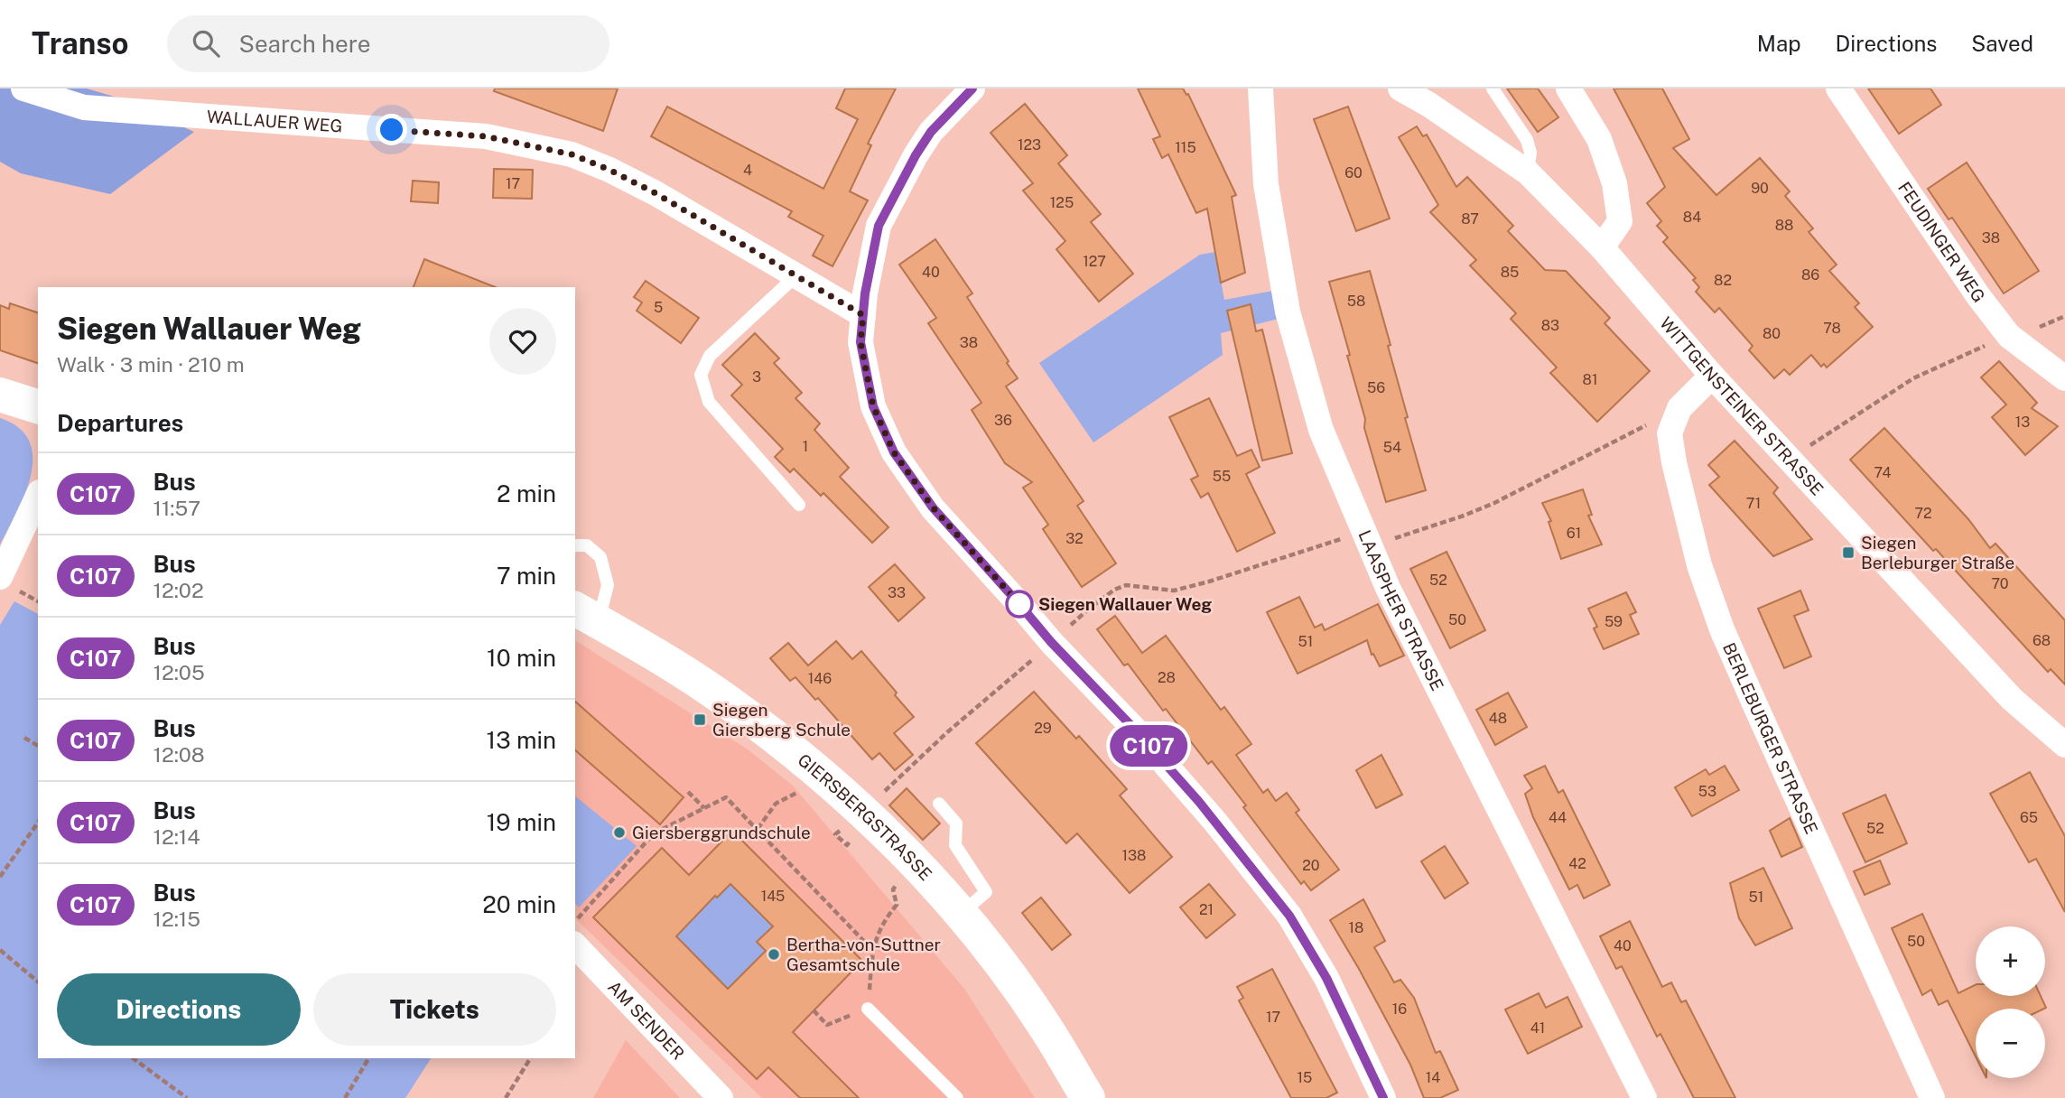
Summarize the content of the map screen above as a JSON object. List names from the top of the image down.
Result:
{
  "streets": {
    "street": [
      "WALLAUER WEG",
      "FEUDINGER WEG",
      "WITTGENSTEINER STRASSE",
      "LAASPHER STRASSE",
      "BERLEBURGER STRASSE",
      "GIERSBERGSTRASSE",
      "AM SENDER"
    ]
  },
  "crossings": [
    ["WITTGENSTEINER STRASSE", "BERLEBURGER STRASSE"]
  ],
  "places": {
    "transit": ["Siegen Berleburger Straße", "Siegen Giersberg Schule"],
    "other": ["Siegen Wallauer Weg", "Giersberggrundschule", "Bertha-von-Suttner Gesamtschule"]
  },
  "lines": ["bus line C107"],
  "house_numbers": [
    "123",
    "115",
    "4",
    "60",
    "17",
    "90",
    "125",
    "84",
    "87",
    "88",
    "38",
    "127",
    "40",
    "85",
    "86",
    "82",
    "58",
    "5",
    "83",
    "78",
    "80",
    "38",
    "3",
    "81",
    "56",
    "36",
    "13",
    "1",
    "54",
    "74",
    "55",
    "71",
    "72",
    "61",
    "32",
    "52",
    "70",
    "33",
    "50",
    "59",
    "68",
    "51",
    "28",
    "146",
    "48",
    "29",
    "53",
    "44",
    "65",
    "52",
    "138",
    "42",
    "20",
    "145",
    "51",
    "21",
    "18",
    "50",
    "40",
    "16",
    "17",
    "41",
    "15",
    "14"
  ],
  "page": {
    "header": "Transo",
    "search": "Search here",
    "nav": ["Map", "Directions", "Saved"],
    "on_map": "C107",
    "heading": [
      ["Siegen Wallauer Weg", "Walk · 3 min · 210 m"],
      "Departures"
    ],
    "list": [
      {
        "mark": "C107",
        "name": "Bus",
        "note": "11:57",
        "value": "2 min"
      },
      {
        "mark": "C107",
        "name": "Bus",
        "note": "12:02",
        "value": "7 min"
      },
      {
        "mark": "C107",
        "name": "Bus",
        "note": "12:05",
        "value": "10 min"
      },
      {
        "mark": "C107",
        "name": "Bus",
        "note": "12:08",
        "value": "13 min"
      },
      {
        "mark": "C107",
        "name": "Bus",
        "note": "12:14",
        "value": "19 min"
      },
      {
        "mark": "C107",
        "name": "Bus",
        "note": "12:15",
        "value": "20 min"
      }
    ],
    "map_buttons": ["+", "−"],
    "buttons": ["Directions", "Tickets"]
  }
}
